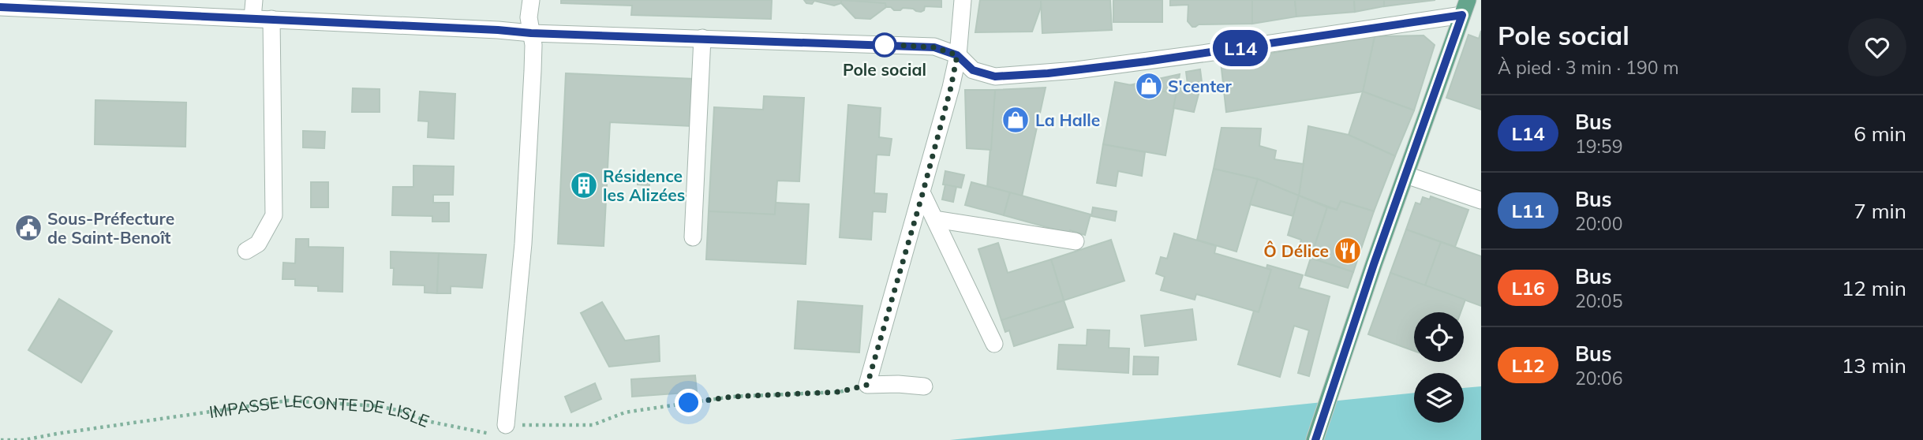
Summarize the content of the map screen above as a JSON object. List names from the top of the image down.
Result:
{
  "streets": {
    "path": ["IMPASSE LECONTE DE LISLE"]
  },
  "places": {
    "other": ["Pole social"],
    "shop": ["S'center", "La Halle"],
    "building": ["Résidence les Alizées"],
    "public building": ["Sous-Préfecture de Saint-Benoît"],
    "restaurant": ["Ô Délice"]
  },
  "lines": ["bus line L14"],
  "page": {
    "on_map": "L14",
    "heading": ["Pole social", "À pied · 3 min · 190 m"],
    "list": [
      {
        "mark": "L14",
        "name": "Bus",
        "note": "19:59",
        "value": "6 min"
      },
      {
        "mark": "L11",
        "name": "Bus",
        "note": "20:00",
        "value": "7 min"
      },
      {
        "mark": "L16",
        "name": "Bus",
        "note": "20:05",
        "value": "12 min"
      },
      {
        "mark": "L12",
        "name": "Bus",
        "note": "20:06",
        "value": "13 min"
      }
    ]
  }
}
